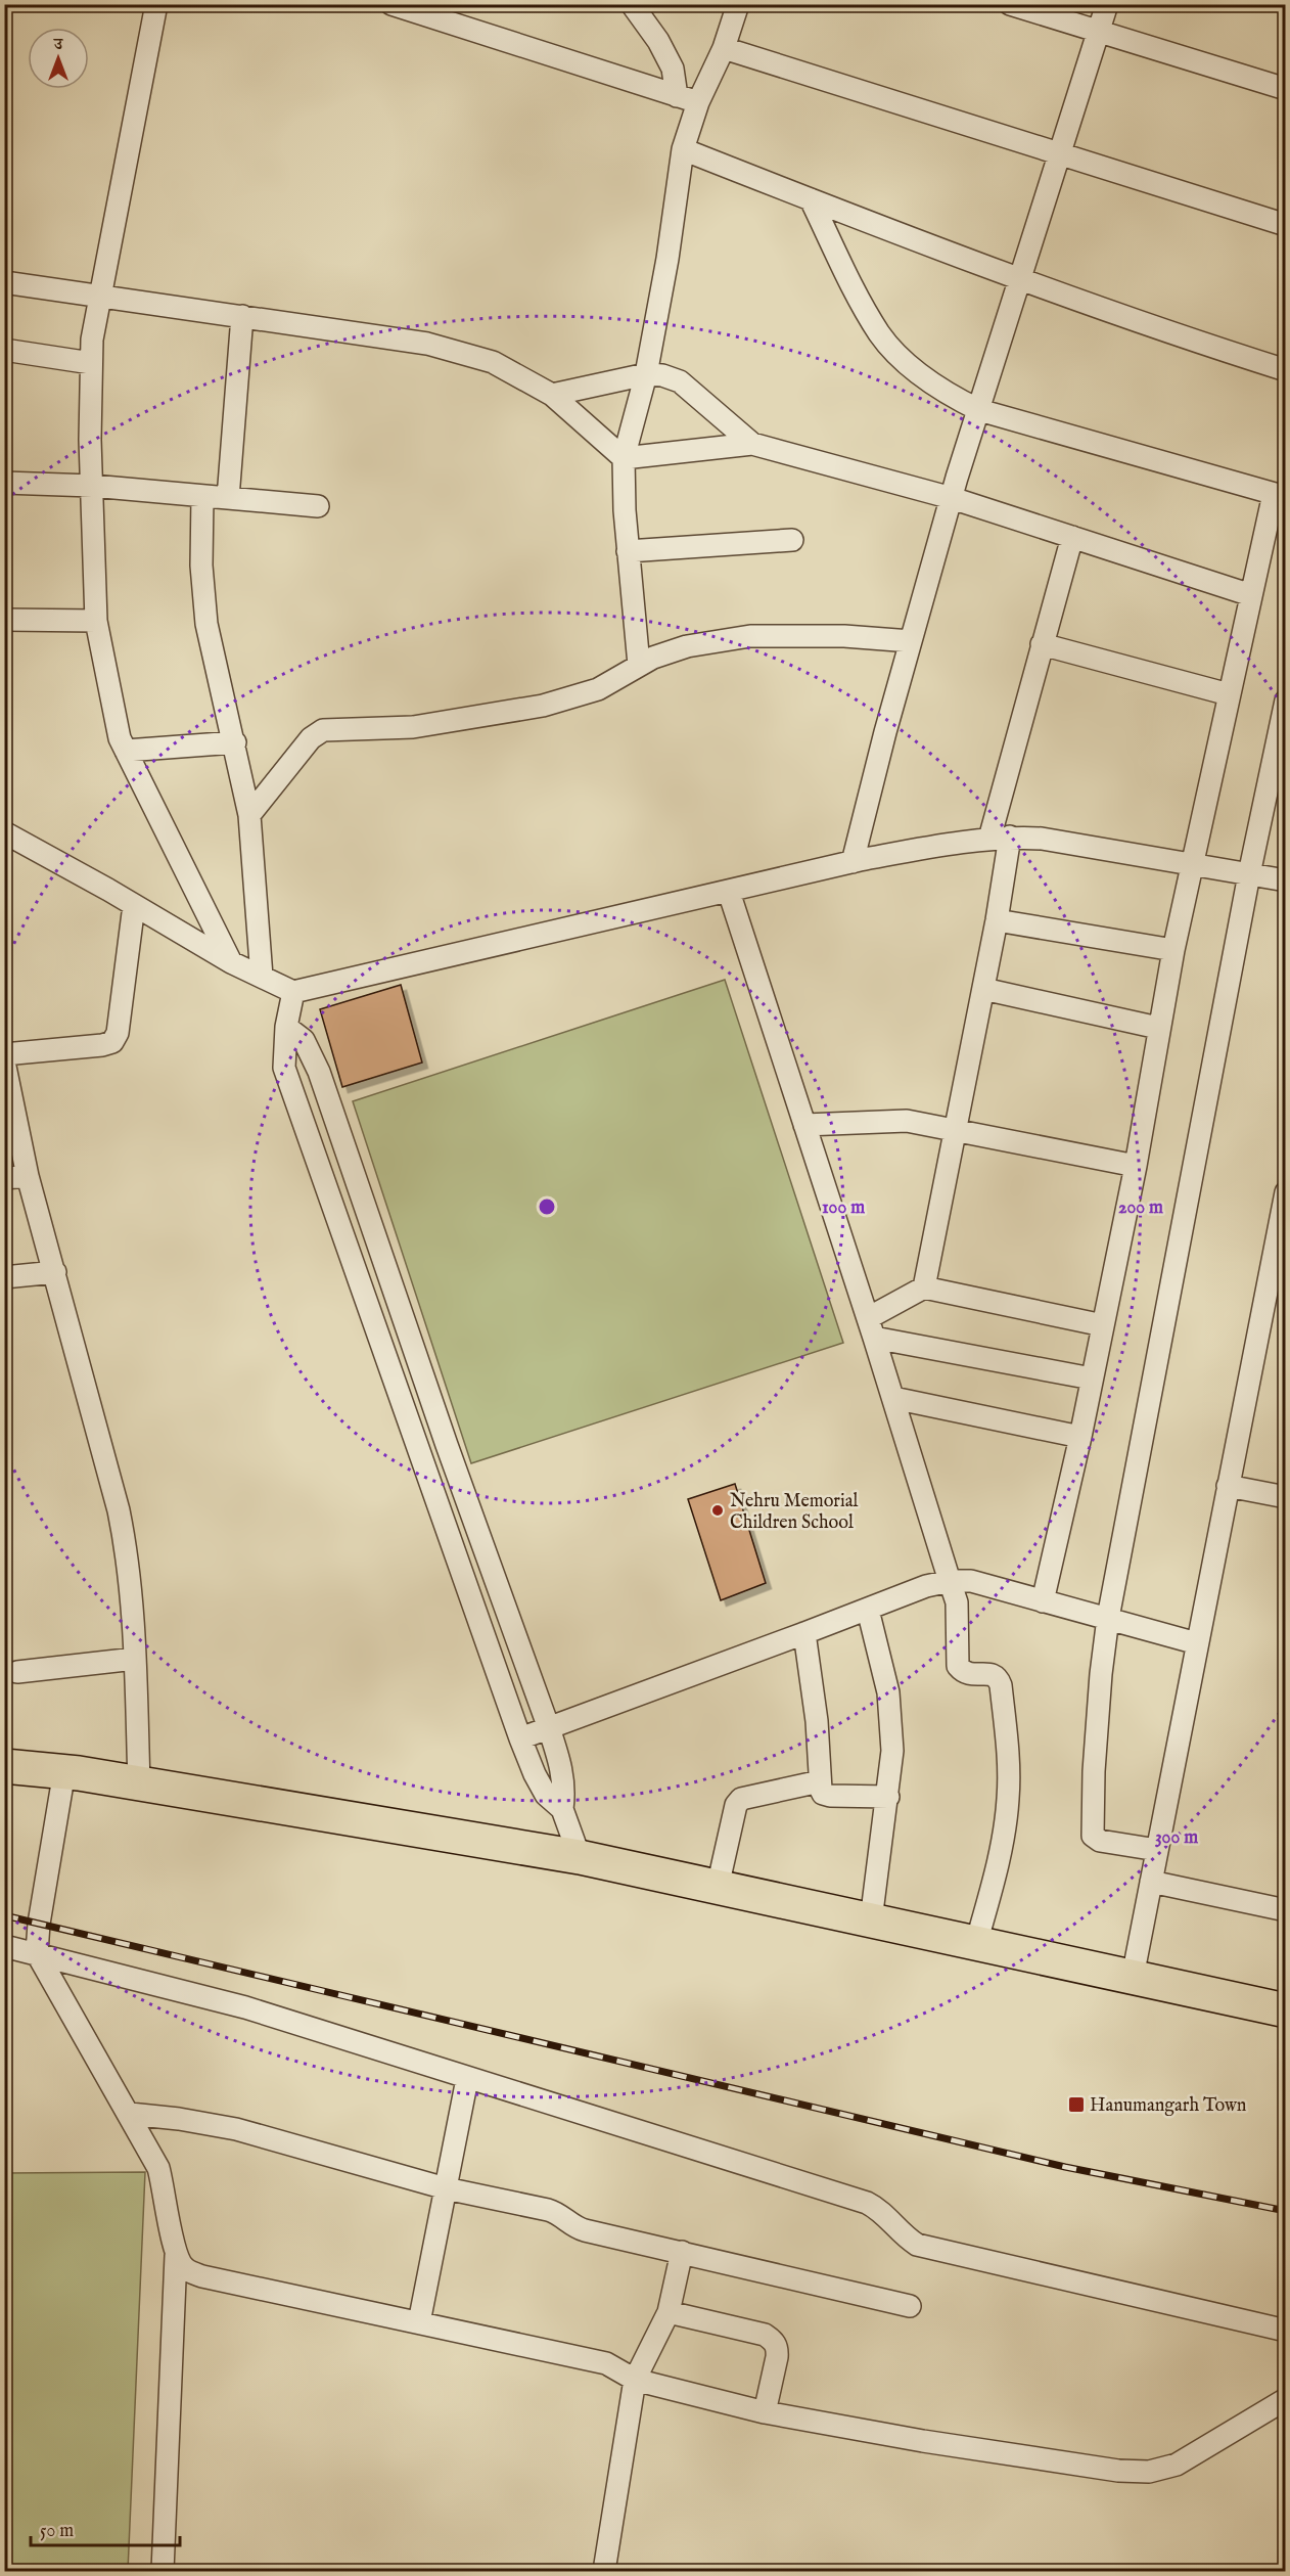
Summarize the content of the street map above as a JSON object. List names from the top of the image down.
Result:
{
  "places": {
    "other": ["Nehru Memorial Children School"],
    "transit": ["Hanumangarh Town"]
  },
  "scale_bar": "50 m",
  "north": "top",
  "rings": ["100 m", "200 m", "300 m"]
}
